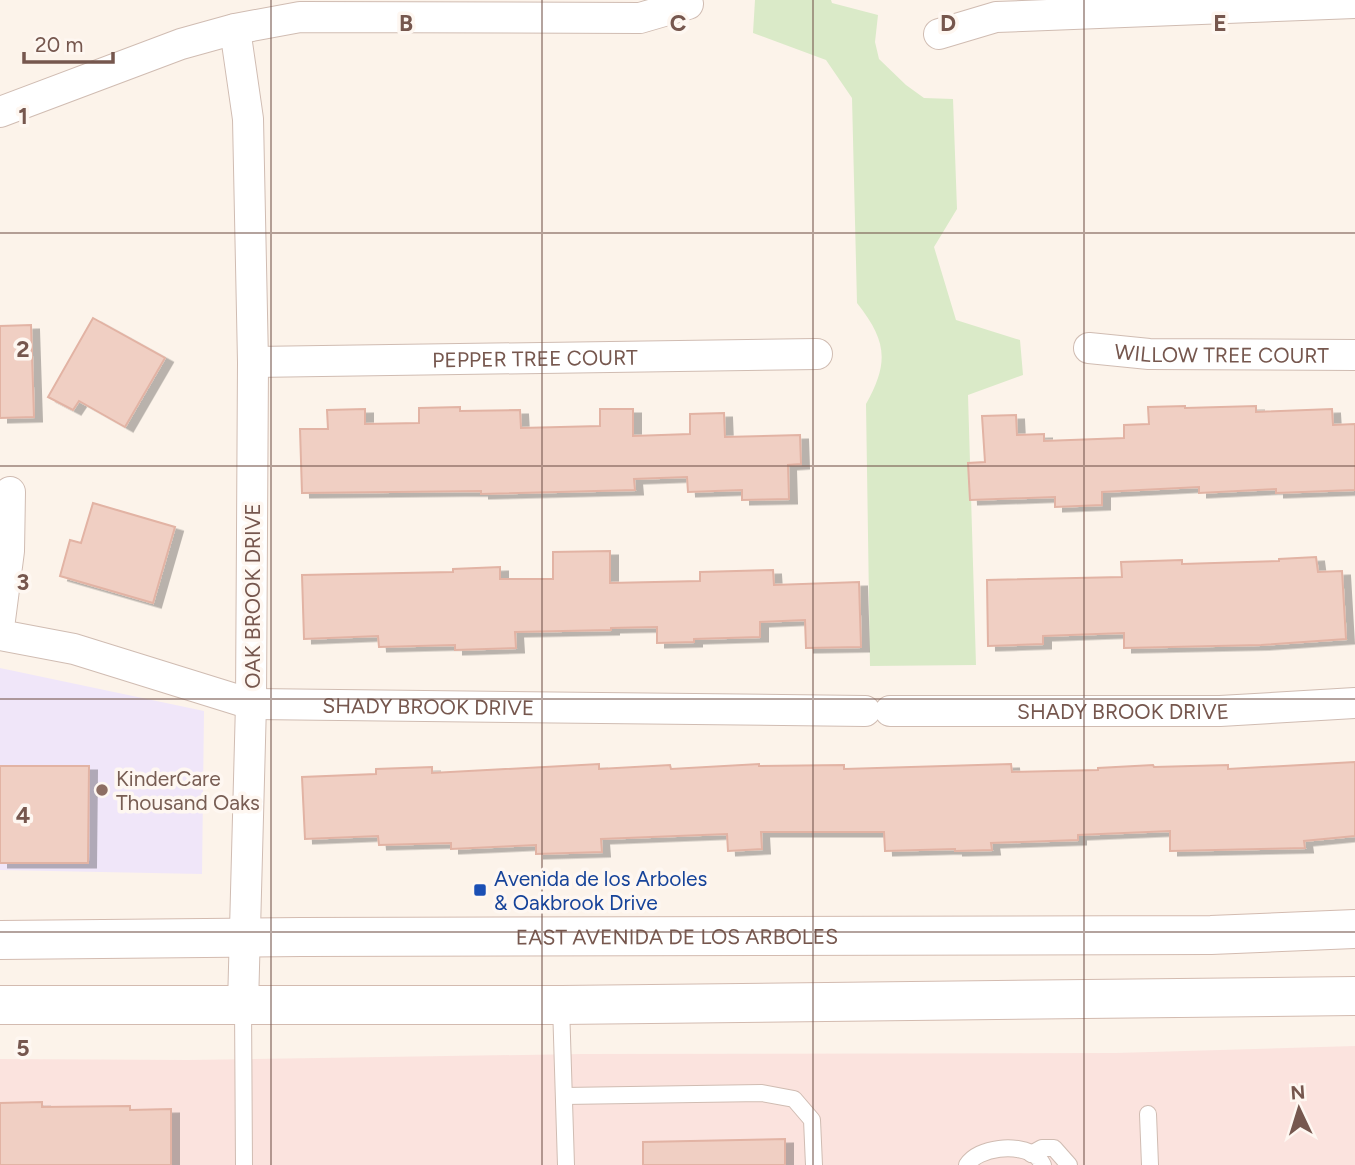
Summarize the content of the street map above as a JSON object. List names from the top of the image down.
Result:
{
  "streets": {
    "main road": ["EAST AVENIDA DE LOS ARBOLES"],
    "street": [
      "WILLOW TREE COURT",
      "PEPPER TREE COURT",
      "OAK BROOK DRIVE",
      "SHADY BROOK DRIVE"
    ]
  },
  "crossings": [
    ["PEPPER TREE COURT", "OAK BROOK DRIVE"],
    ["OAK BROOK DRIVE", "SHADY BROOK DRIVE"],
    ["OAK BROOK DRIVE", "EAST AVENIDA DE LOS ARBOLES"]
  ],
  "places": {
    "other": ["KinderCare Thousand Oaks"],
    "transit": ["Avenida de los Arboles & Oakbrook Drive"]
  },
  "scale_bar": "20 m",
  "north": "top",
  "grid": {
    "columns": [
      "B",
      "C",
      "D",
      "E"
    ],
    "rows": [
      "1",
      "2",
      "3",
      "4",
      "5"
    ]
  }
}
